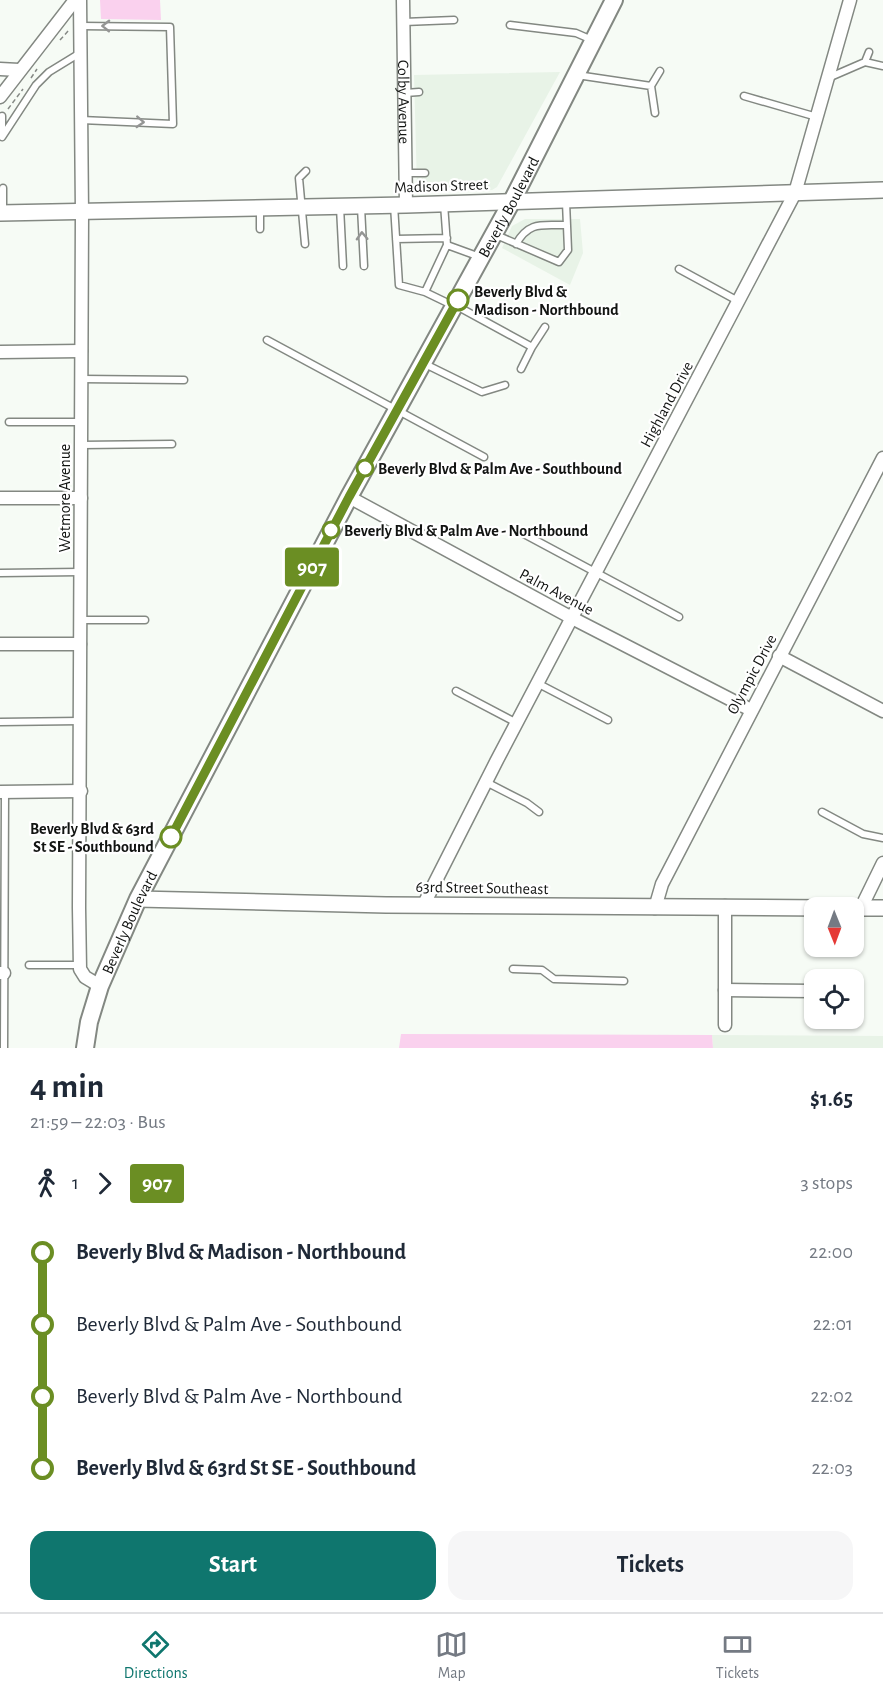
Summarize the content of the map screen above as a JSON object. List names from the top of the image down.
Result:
{
  "streets": {
    "main road": ["Beverly Boulevard"],
    "street": [
      "Colby Avenue",
      "Madison Street",
      "Highland Drive",
      "Wetmore Avenue",
      "Palm Avenue",
      "Olympic Drive",
      "63rd Street Southeast"
    ]
  },
  "crossings": [
    ["Colby Avenue", "Madison Street"],
    ["Madison Street", "Beverly Boulevard"],
    ["Madison Street", "Highland Drive"],
    ["Madison Street", "Wetmore Avenue"],
    ["Beverly Boulevard", "Palm Avenue"],
    ["Beverly Boulevard", "63rd Street Southeast"],
    ["Highland Drive", "Palm Avenue"],
    ["Highland Drive", "63rd Street Southeast"],
    ["Palm Avenue", "Olympic Drive"],
    ["Olympic Drive", "63rd Street Southeast"]
  ],
  "places": [
    "Beverly Blvd & Madison - Northbound",
    "Beverly Blvd & Palm Ave - Southbound",
    "Beverly Blvd & Palm Ave - Northbound",
    "Beverly Blvd & 63rd St SE - Southbound"
  ],
  "lines": ["bus line 907"],
  "north": "bottom",
  "page": {
    "on_map": "907",
    "heading": ["4 min", "21:59 – 22:03 · Bus", "$1.65"],
    "legs": ["1", "907", "3 stops"],
    "list": [
      {
        "name": "Beverly Blvd & Madison - Northbound",
        "value": "22:00"
      },
      {
        "name": "Beverly Blvd & Palm Ave - Southbound",
        "value": "22:01"
      },
      {
        "name": "Beverly Blvd & Palm Ave - Northbound",
        "value": "22:02"
      },
      {
        "name": "Beverly Blvd & 63rd St SE - Southbound",
        "value": "22:03"
      }
    ],
    "buttons": ["Start", "Tickets"],
    "tabs": ["Directions", "Map", "Tickets"]
  }
}
